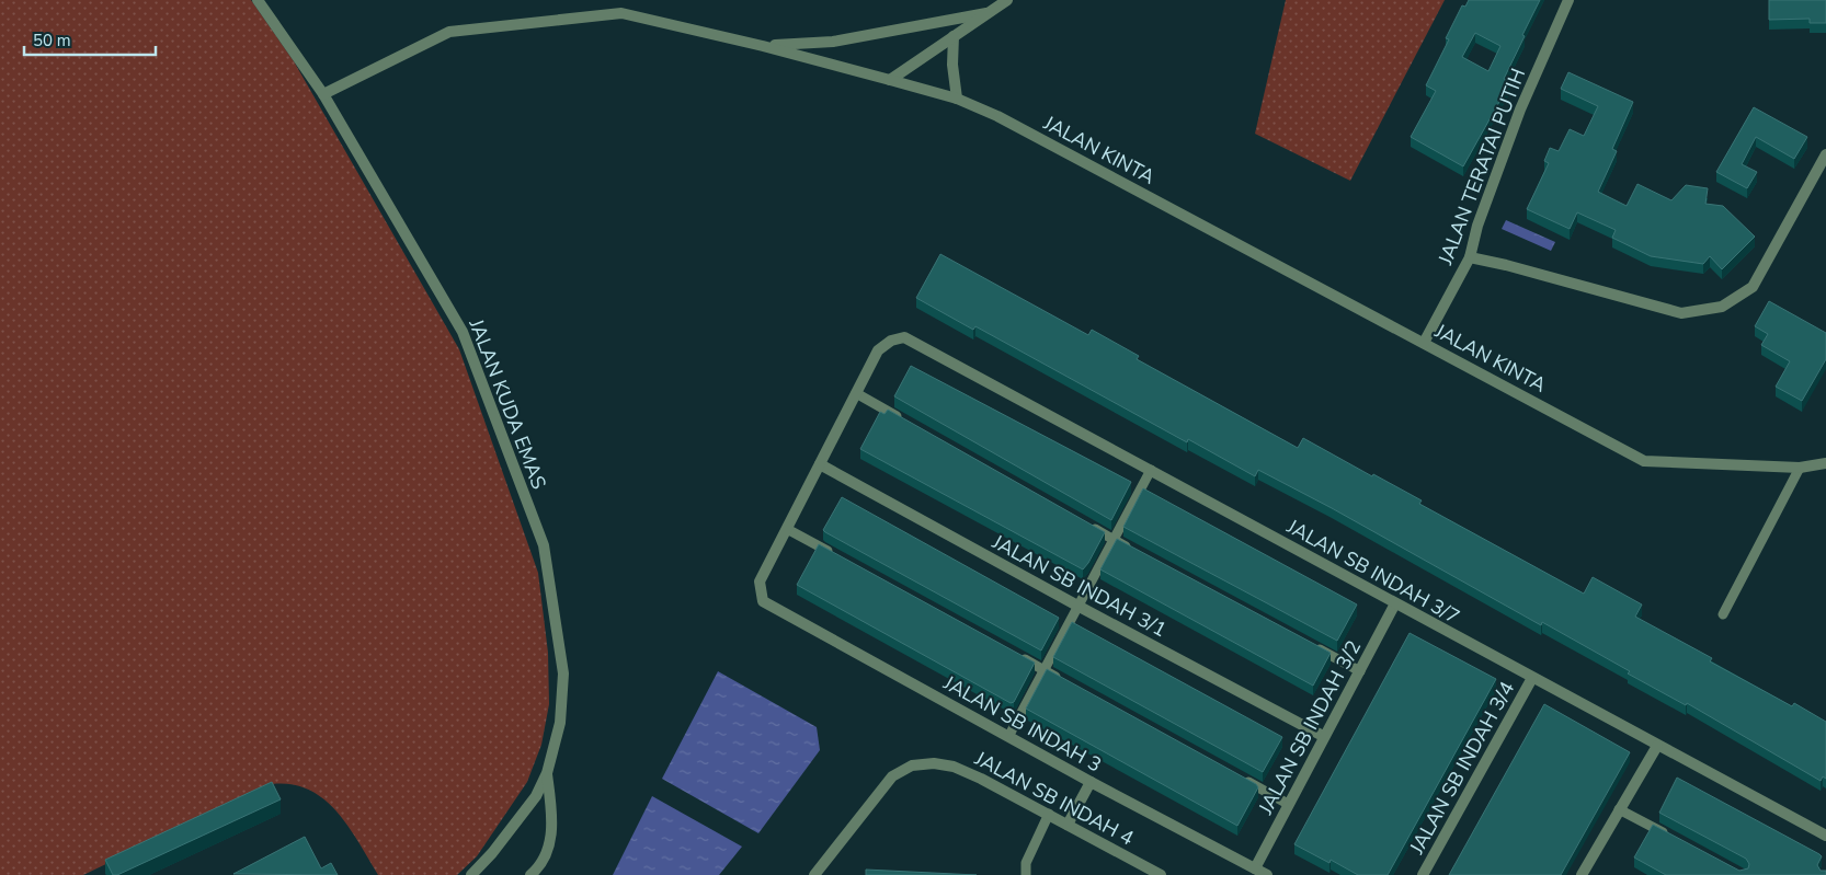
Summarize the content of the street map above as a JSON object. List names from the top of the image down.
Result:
{
  "streets": {
    "street": [
      "JALAN KINTA",
      "JALAN TERATAI PUTIH",
      "JALAN KUDA EMAS",
      "JALAN SB INDAH 3/7",
      "JALAN SB INDAH 3/1",
      "JALAN SB INDAH 3",
      "JALAN SB INDAH 3/2",
      "JALAN SB INDAH 3/4",
      "JALAN SB INDAH 4"
    ]
  },
  "crossings": [
    ["JALAN KINTA", "JALAN TERATAI PUTIH"],
    ["JALAN KINTA", "JALAN KUDA EMAS"],
    ["JALAN SB INDAH 3/7", "JALAN SB INDAH 3/2"],
    ["JALAN SB INDAH 3/7", "JALAN SB INDAH 3/4"],
    ["JALAN SB INDAH 3/1", "JALAN SB INDAH 3/2"],
    ["JALAN SB INDAH 3", "JALAN SB INDAH 3/2"]
  ],
  "scale_bar": "50 m"
}
